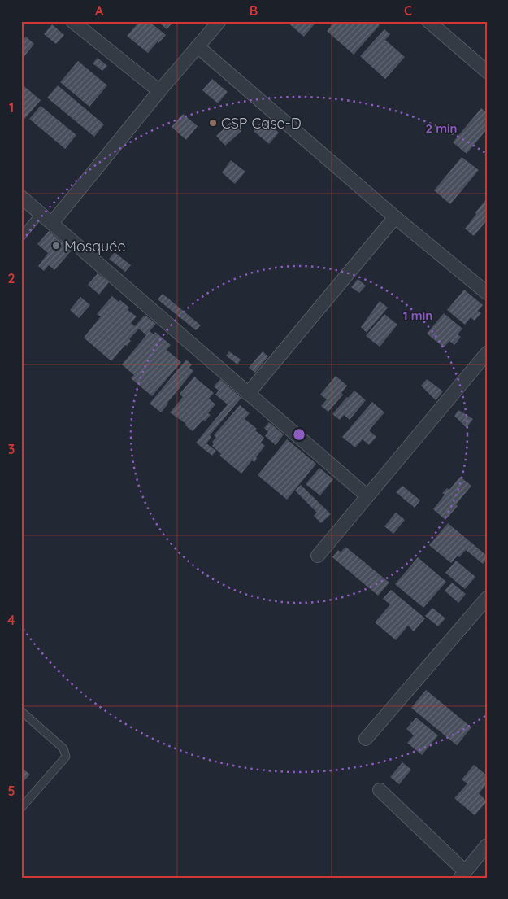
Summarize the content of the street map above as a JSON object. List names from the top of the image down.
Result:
{
  "places": ["CSP Case-D", "Mosquée"],
  "grid": {
    "columns": ["A", "B", "C"],
    "rows": [
      "1",
      "2",
      "3",
      "4",
      "5"
    ]
  },
  "rings": ["2 min", "1 min"]
}
